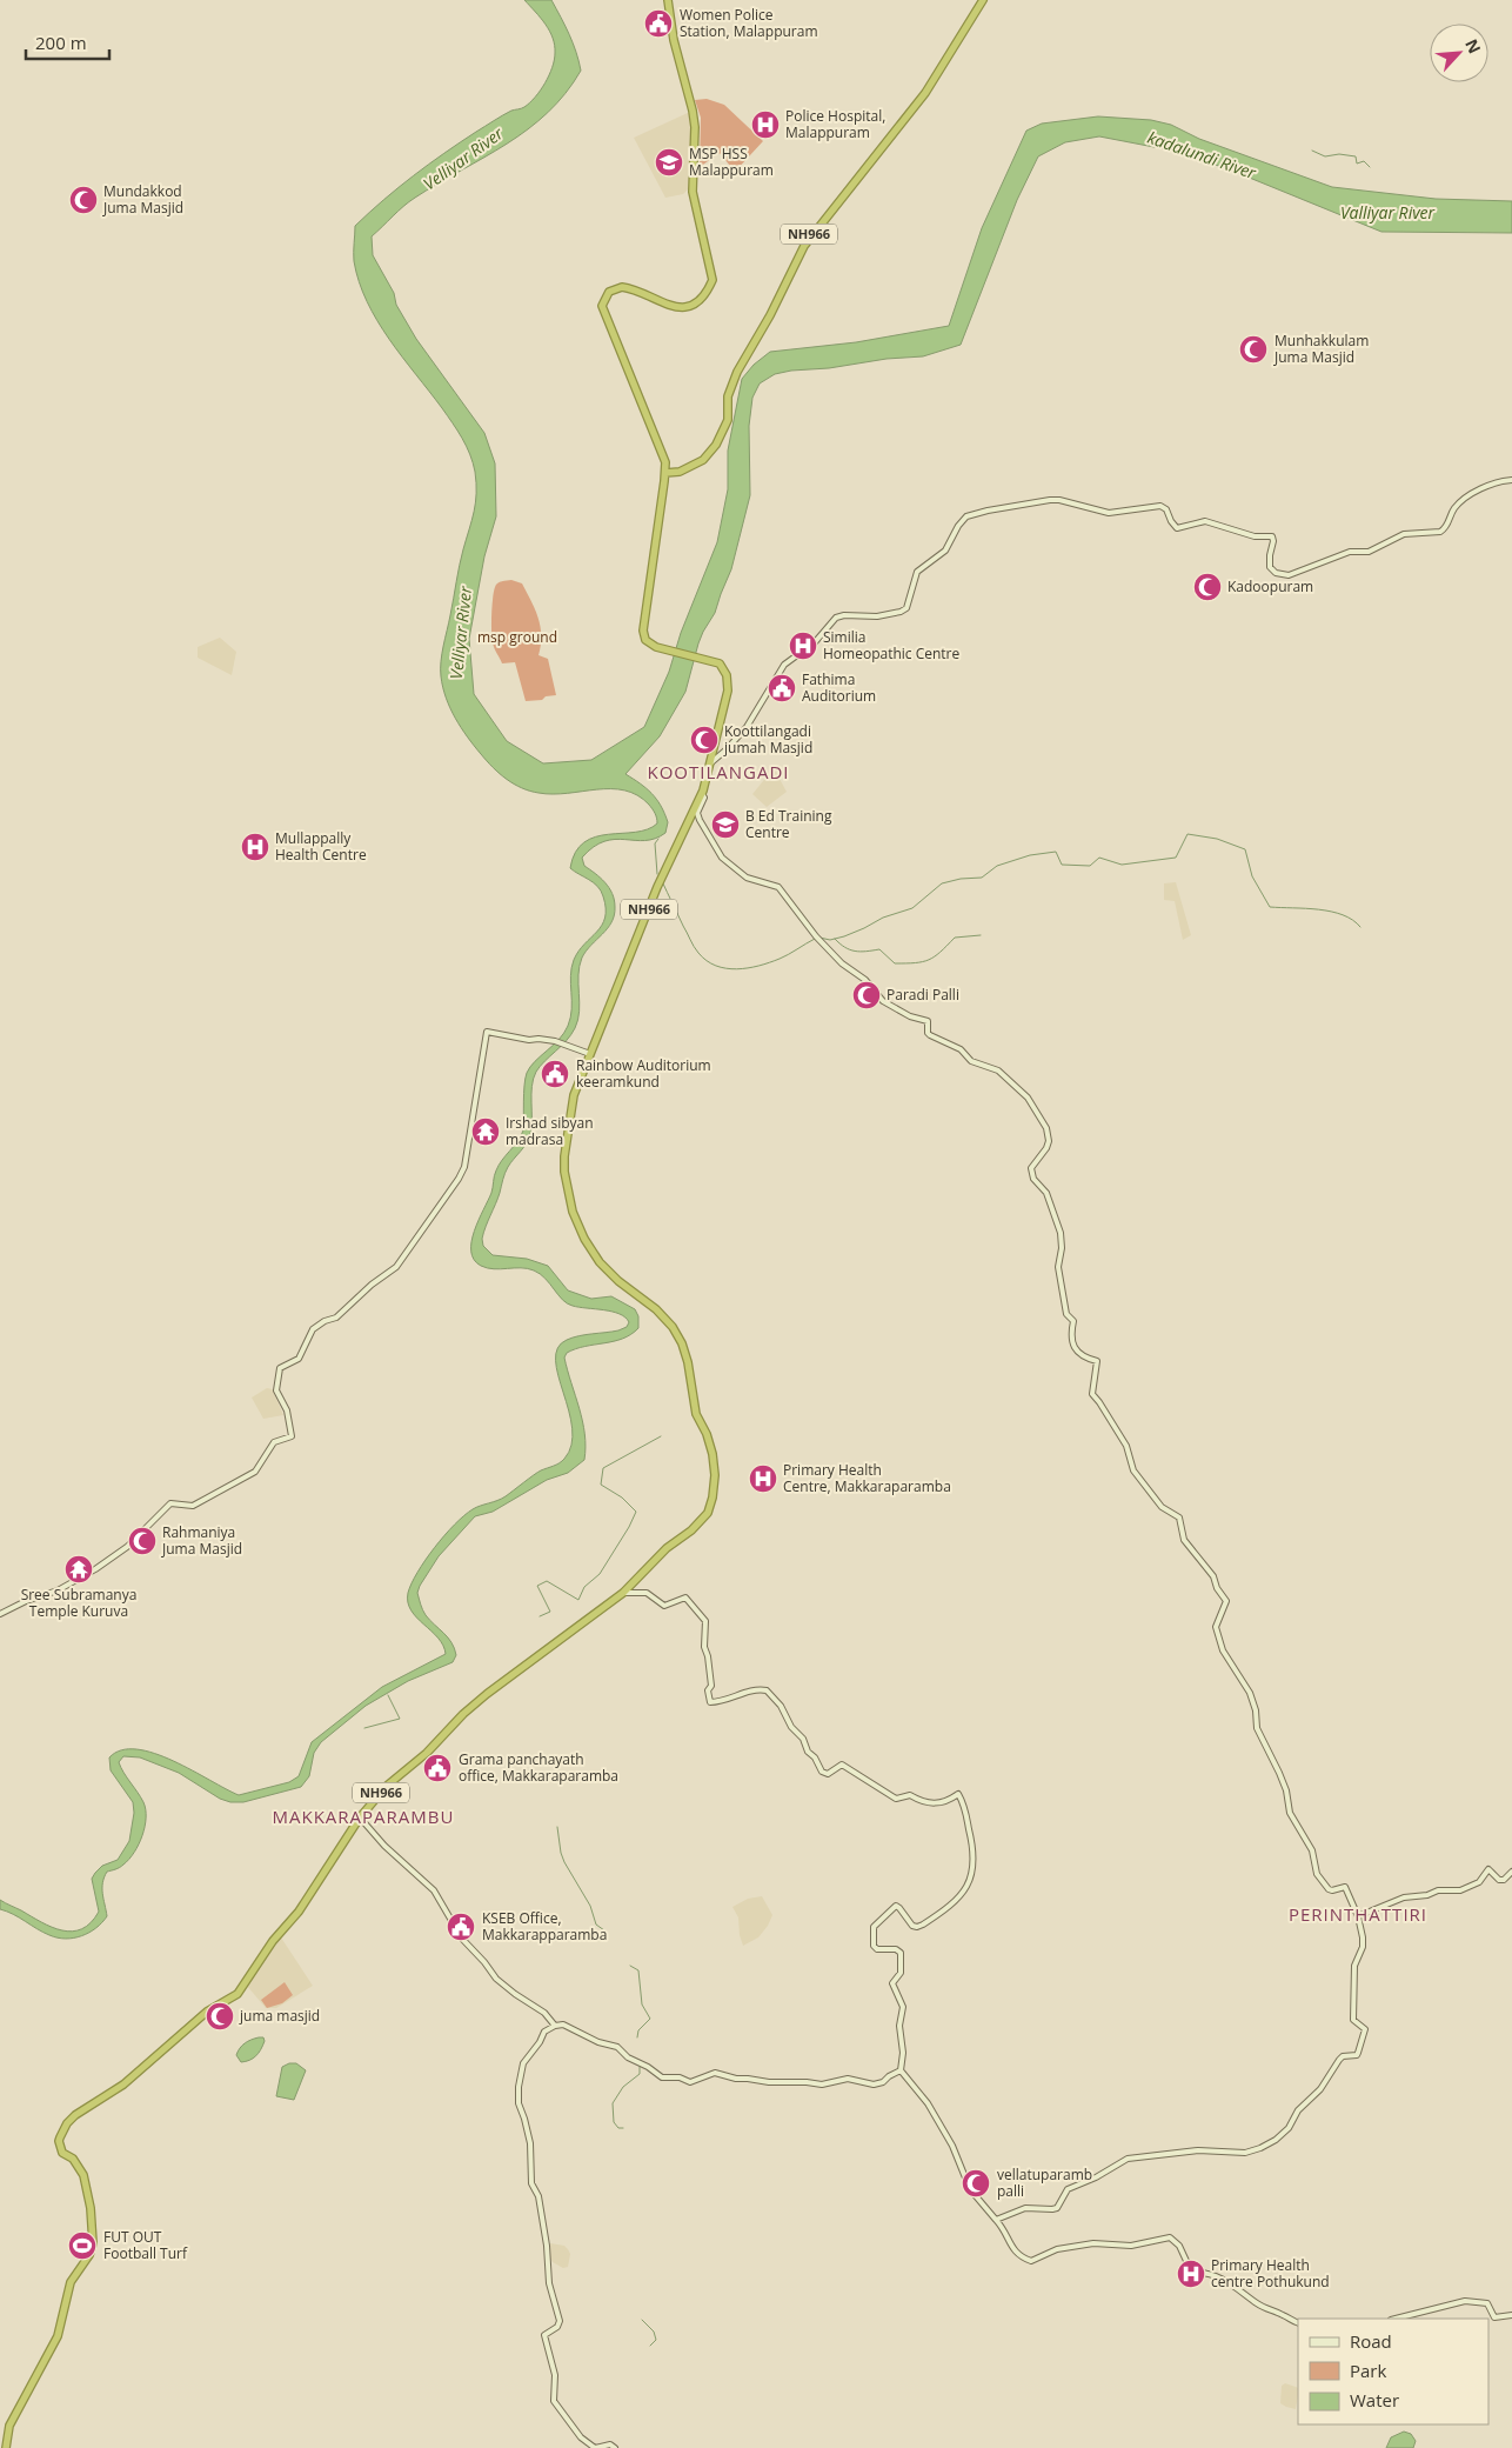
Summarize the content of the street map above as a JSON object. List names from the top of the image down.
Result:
{
  "streets": {
    "highway": ["NH966"]
  },
  "districts": ["KOOTILANGADI", "MAKKARAPARAMBU", "PERINTHATTIRI"],
  "water": ["kadalundi River", "Velliyar River", "Valliyar River"],
  "parks": ["msp ground"],
  "places": {
    "public building": [
      "Women Police Station, Malappuram",
      "Fathima Auditorium",
      "Rainbow Auditorium keeramkund",
      "Grama panchayath office, Makkaraparamba",
      "KSEB Office, Makkarapparamba"
    ],
    "hospital": [
      "Police Hospital, Malappuram",
      "Similia Homeopathic Centre",
      "Mullappally Health Centre",
      "Primary Health Centre, Makkaraparamba",
      "Primary Health centre Pothukund"
    ],
    "school or university": ["MSP HSS Malappuram", "B Ed Training Centre"],
    "mosque": [
      "Mundakkod Juma Masjid",
      "Munhakkulam Juma Masjid",
      "Kadoopuram",
      "Koottilangadi jumah Masjid",
      "Paradi Palli",
      "Rahmaniya Juma Masjid",
      "juma masjid",
      "vellatuparamb palli"
    ],
    "temple": ["Irshad sibyan madrasa", "Sree Subramanya Temple Kuruva"],
    "sports": ["FUT OUT Football Turf"]
  },
  "legend": ["Road", "Park", "Water"],
  "scale_bar": "200 m",
  "north": "top right"
}
